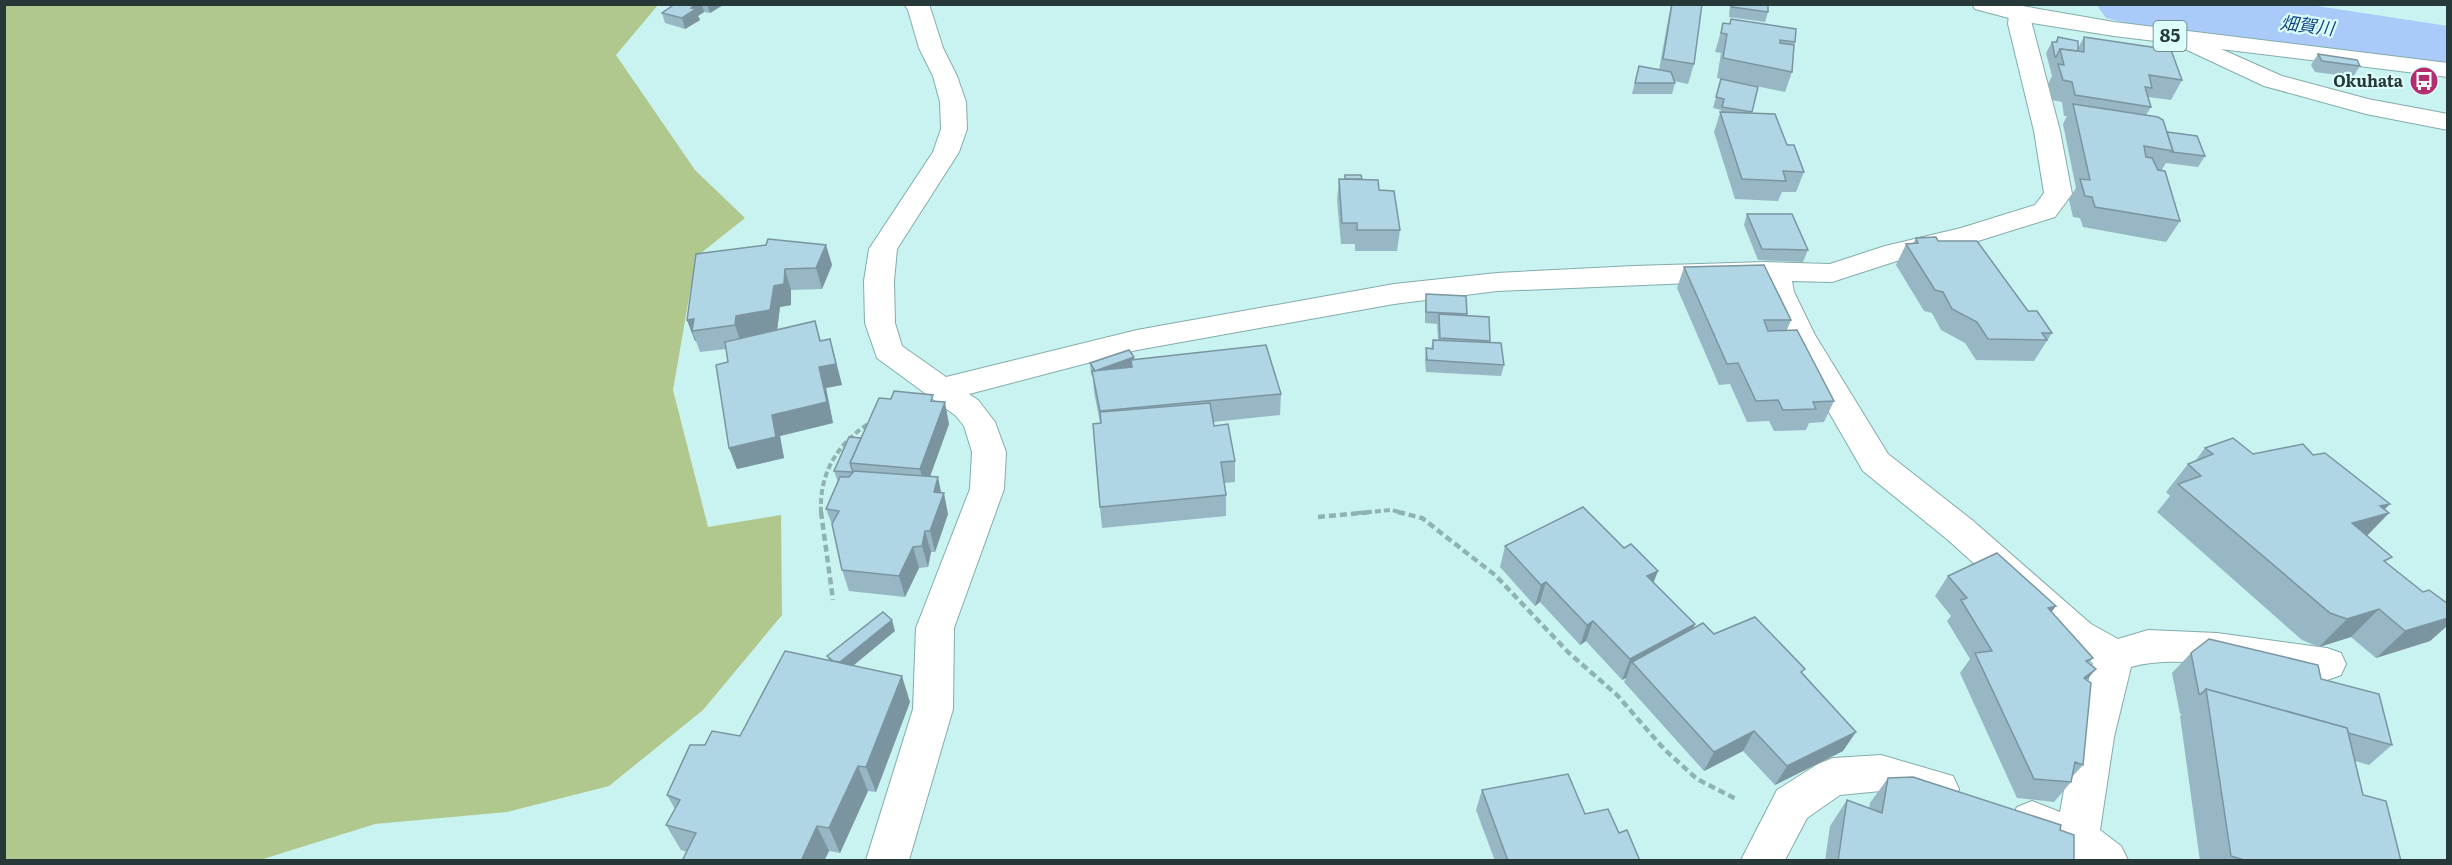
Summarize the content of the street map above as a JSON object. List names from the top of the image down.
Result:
{
  "streets": {
    "street": ["85"]
  },
  "water": ["畑賀川"],
  "places": {
    "bus stop": ["Okuhata"]
  }
}
